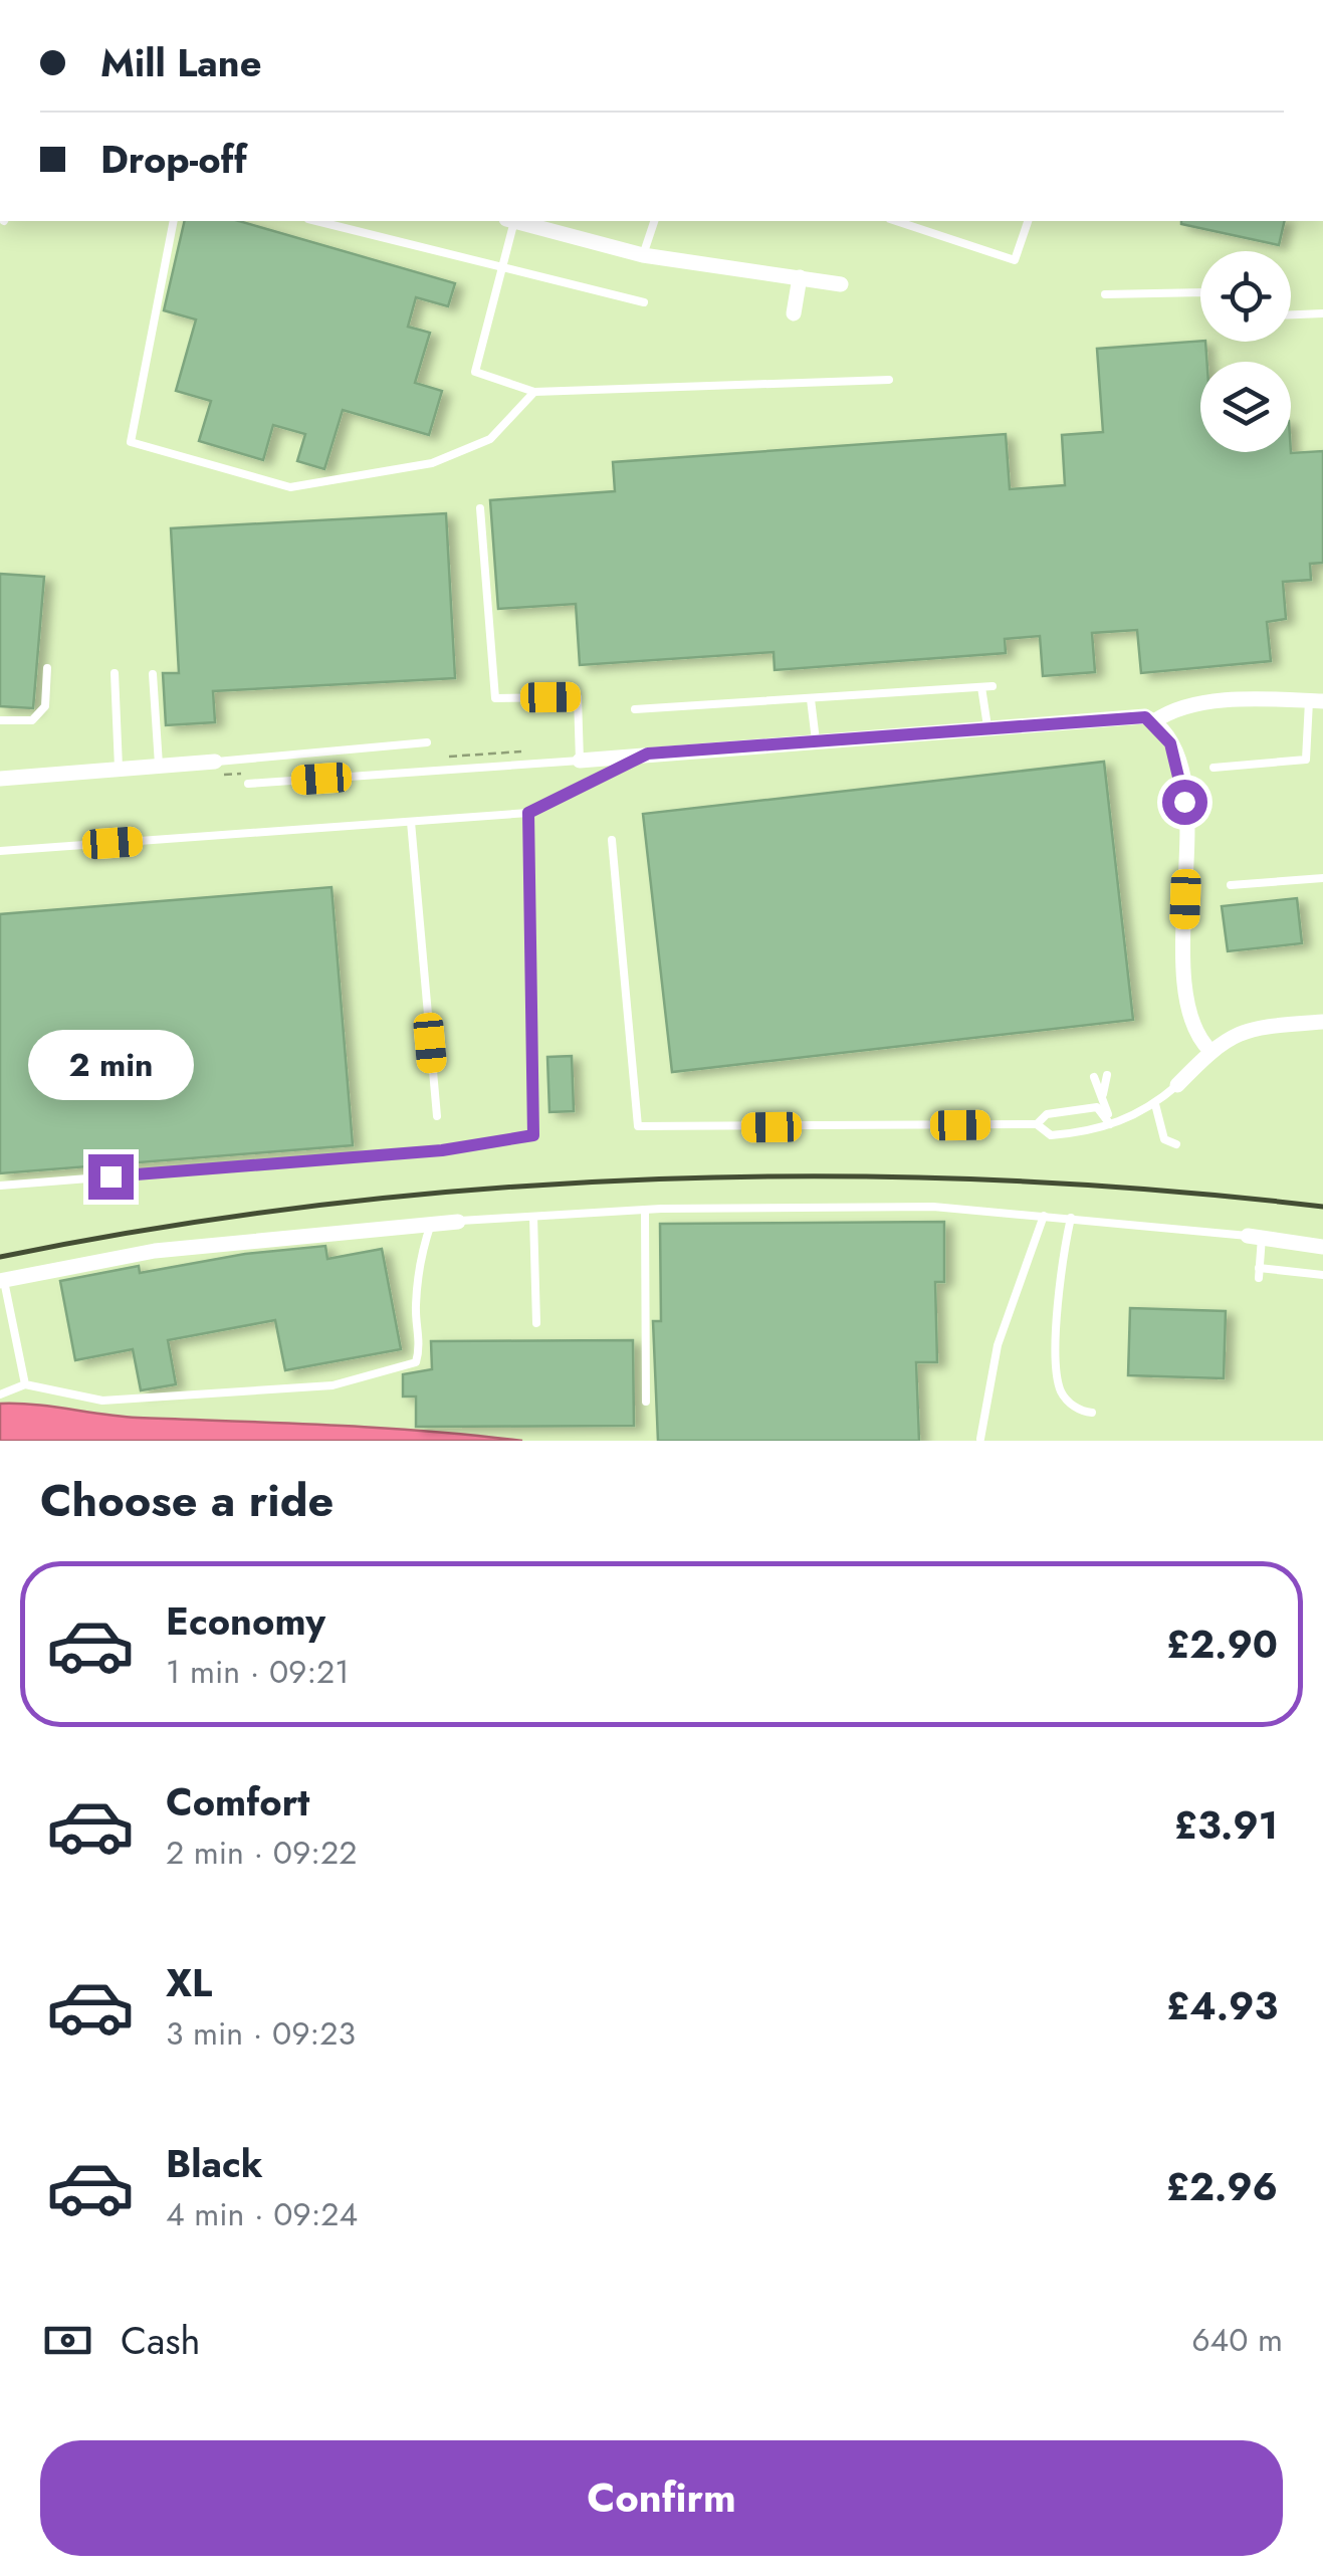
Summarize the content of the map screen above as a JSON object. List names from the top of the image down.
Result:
{
  "page": {
    "banner": ["Mill Lane", "Drop-off"],
    "bubble": "2 min",
    "heading": "Choose a ride",
    "list": [
      {
        "name": "Economy",
        "note": "1 min · 09:21",
        "value": "£2.90"
      },
      {
        "name": "Comfort",
        "note": "2 min · 09:22",
        "value": "£3.91"
      },
      {
        "name": "XL",
        "note": "3 min · 09:23",
        "value": "£4.93"
      },
      {
        "name": "Black",
        "note": "4 min · 09:24",
        "value": "£2.96"
      }
    ],
    "pay": ["Cash", "640 m"],
    "buttons": "Confirm"
  }
}
